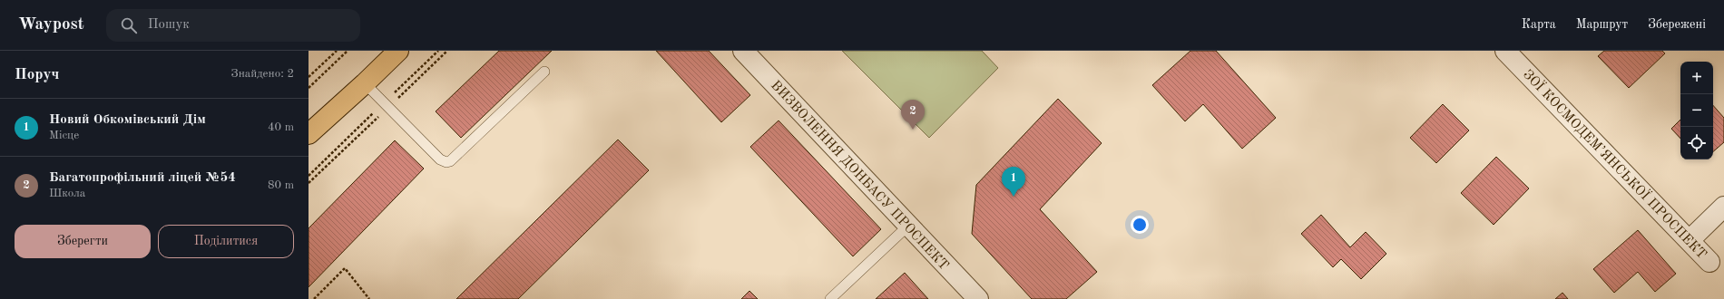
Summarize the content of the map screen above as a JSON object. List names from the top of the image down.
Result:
{
  "streets": {
    "street": ["ЗОЇ КОСМОДЕМ’ЯНСЬКОЇ ПРОСПЕКТ", "ВИЗВОЛЕННЯ ДОНБАСУ ПРОСПЕКТ"]
  },
  "page": {
    "header": "Waypost",
    "search": "Пошук",
    "nav": ["Карта", "Маршрут", "Збережені"],
    "heading": ["Поруч", "Знайдено: 2"],
    "map_buttons": ["+", "−"],
    "list": [
      {
        "mark": "1",
        "name": "Новий Обкомівський Дім",
        "note": "Місце",
        "value": "40 m"
      },
      {
        "mark": "2",
        "name": "Багатопрофільний ліцей №54",
        "note": "Школа",
        "value": "80 m"
      }
    ],
    "pins": ["2", "1"],
    "buttons": ["Зберегти", "Поділитися"]
  }
}
